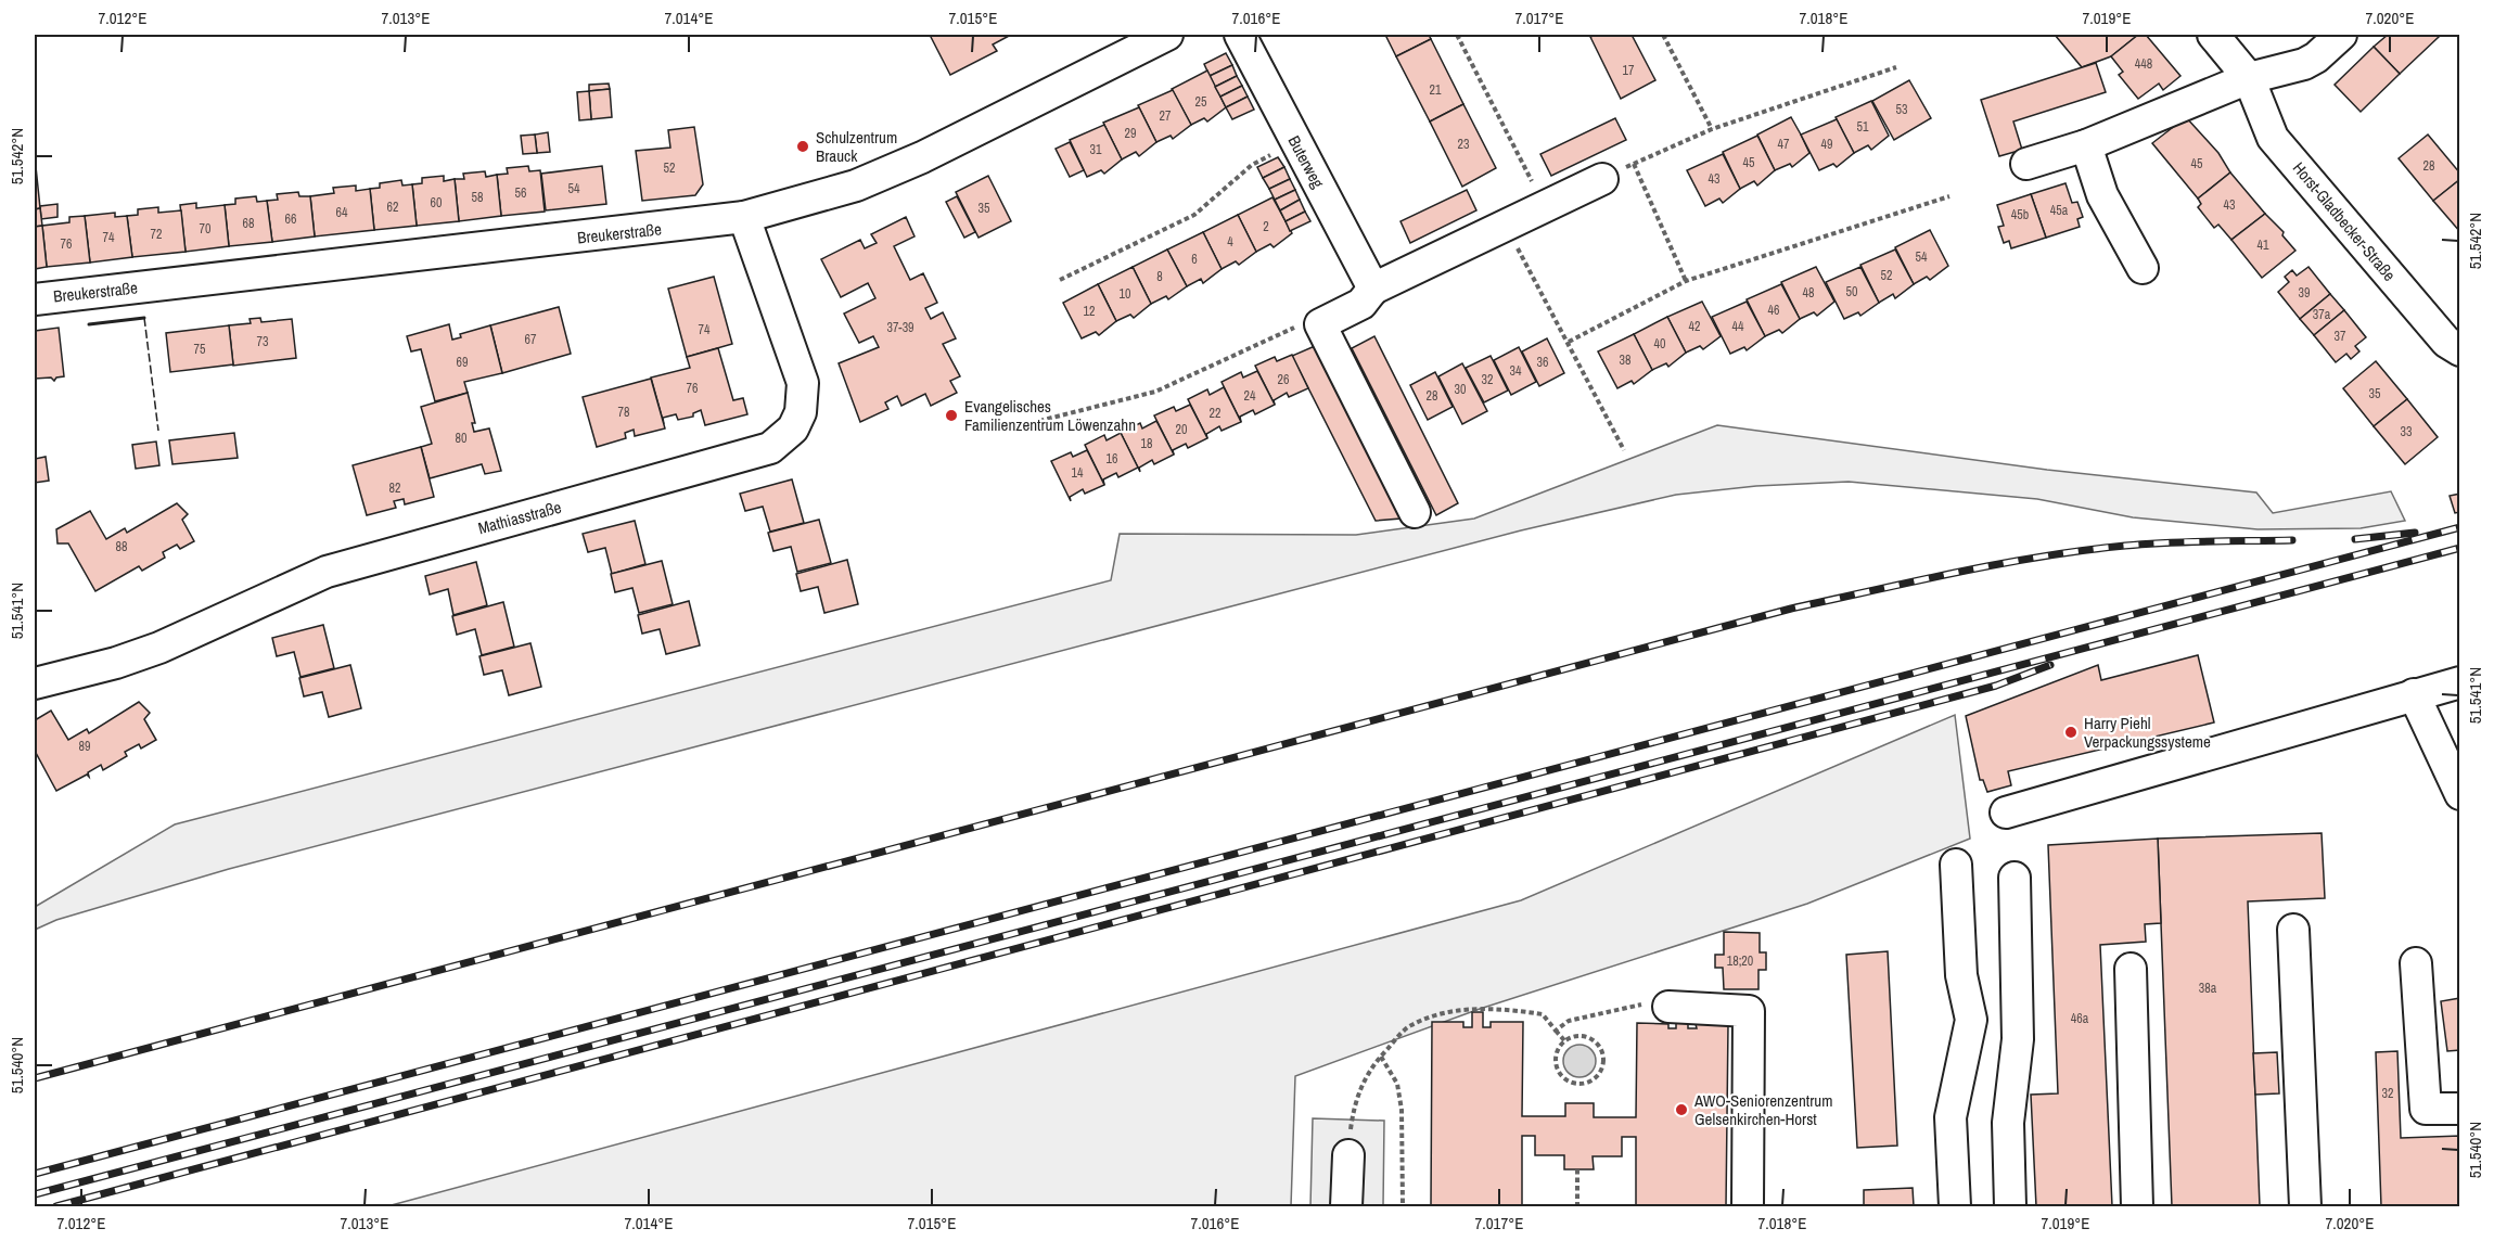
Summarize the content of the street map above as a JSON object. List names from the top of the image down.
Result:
{
  "streets": {
    "street": [
      "Buterweg",
      "Horst-Gladbecker-Straße",
      "Breukerstraße",
      "Mathiasstraße"
    ]
  },
  "crossings": [
    ["Breukerstraße", "Mathiasstraße"]
  ],
  "places": [
    "Schulzentrum Brauck",
    "Evangelisches Familienzentrum Löwenzahn",
    "Harry Piehl Verpackungssysteme",
    "AWO-Seniorenzentrum Gelsenkirchen-Horst"
  ],
  "house_numbers": [
    "448",
    "17",
    "21",
    "25",
    "53",
    "27",
    "51",
    "29",
    "23",
    "47",
    "49",
    "31",
    "45",
    "45",
    "28",
    "52",
    "43",
    "54",
    "56",
    "58",
    "60",
    "43",
    "62",
    "35",
    "45a",
    "64",
    "45b",
    "66",
    "68",
    "2",
    "70",
    "72",
    "74",
    "4",
    "76",
    "41",
    "54",
    "6",
    "52",
    "8",
    "50",
    "48",
    "39",
    "10",
    "46",
    "12",
    "37a",
    "42",
    "44",
    "37-39",
    "74",
    "37",
    "67",
    "73",
    "40",
    "75",
    "38",
    "69",
    "36",
    "34",
    "26",
    "32",
    "76",
    "30",
    "35",
    "24",
    "28",
    "78",
    "22",
    "20",
    "33",
    "80",
    "18",
    "16",
    "14",
    "82",
    "88",
    "89",
    "18;20",
    "38a",
    "46a",
    "32"
  ],
  "coordinates": [
    "7.012°E",
    "7.013°E",
    "7.014°E",
    "7.015°E",
    "7.016°E",
    "7.017°E",
    "7.018°E",
    "7.019°E",
    "7.020°E",
    "51.542°N",
    "51.541°N",
    "51.540°N"
  ]
}
